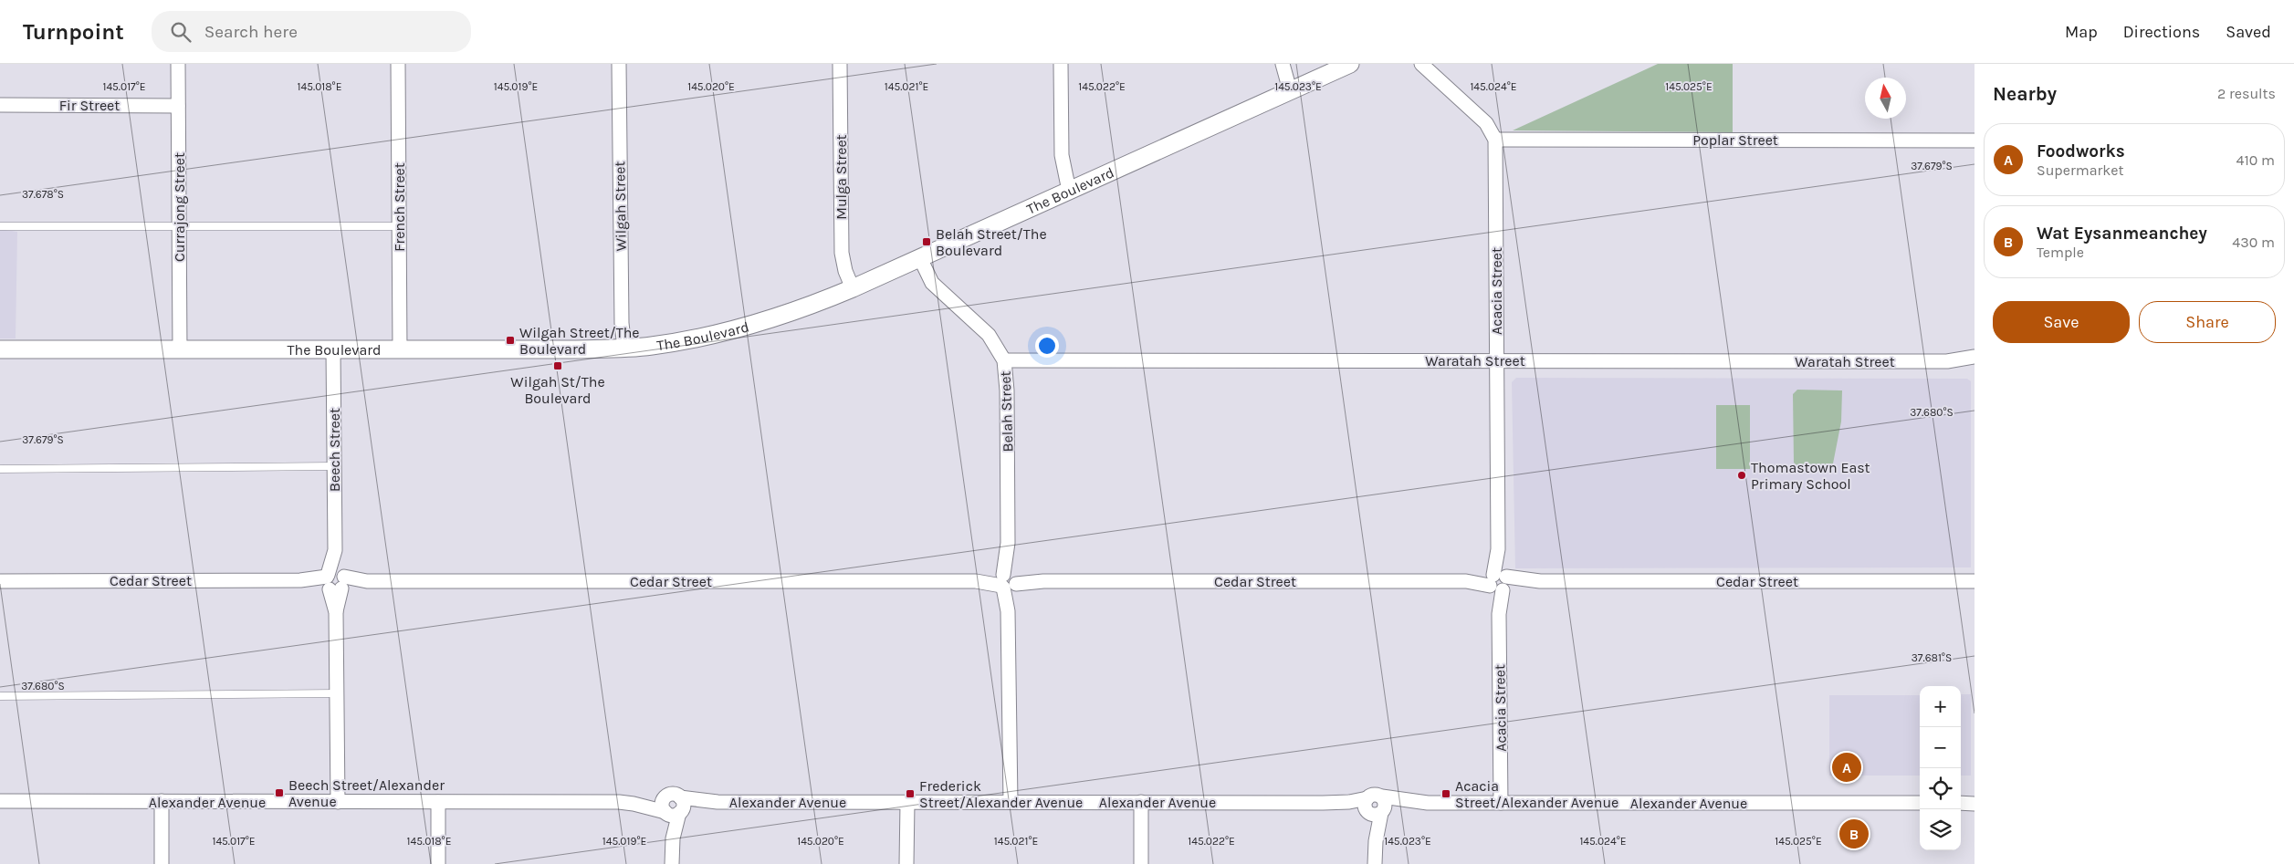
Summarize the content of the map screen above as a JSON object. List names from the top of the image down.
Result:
{
  "streets": {
    "street": [
      "Fir Street",
      "Poplar Street",
      "Mulga Street",
      "The Boulevard",
      "Wilgah Street",
      "Currajong Street",
      "French Street",
      "Acacia Street",
      "Waratah Street",
      "Belah Street",
      "Beech Street",
      "Cedar Street",
      "Alexander Avenue"
    ]
  },
  "crossings": [
    ["Fir Street", "Currajong Street"],
    ["Poplar Street", "Acacia Street"],
    ["Mulga Street", "The Boulevard"],
    ["The Boulevard", "Wilgah Street"],
    ["The Boulevard", "Currajong Street"],
    ["The Boulevard", "French Street"],
    ["The Boulevard", "Belah Street"],
    ["The Boulevard", "Beech Street"],
    ["Acacia Street", "Waratah Street"],
    ["Acacia Street", "Cedar Street"],
    ["Acacia Street", "Alexander Avenue"],
    ["Waratah Street", "Belah Street"],
    ["Belah Street", "Cedar Street"],
    ["Belah Street", "Alexander Avenue"],
    ["Beech Street", "Cedar Street"],
    ["Beech Street", "Alexander Avenue"]
  ],
  "places": {
    "transit": [
      "Belah Street/The Boulevard",
      "Wilgah Street/The Boulevard",
      "Wilgah St/The Boulevard",
      "Beech Street/Alexander Avenue",
      "Frederick Street/Alexander Avenue",
      "Acacia Street/Alexander Avenue"
    ],
    "other": ["Thomastown East Primary School"]
  },
  "north": "top",
  "page": {
    "header": "Turnpoint",
    "search": "Search here",
    "nav": ["Map", "Directions", "Saved"],
    "heading": ["Nearby", "2 results"],
    "list": [
      {
        "mark": "A",
        "name": "Foodworks",
        "note": "Supermarket",
        "value": "410 m"
      },
      {
        "mark": "B",
        "name": "Wat Eysanmeanchey",
        "note": "Temple",
        "value": "430 m"
      }
    ],
    "buttons": ["Save", "Share"],
    "map_buttons": ["+", "−"],
    "pins": ["A", "B"]
  },
  "coordinates": [
    "145.017°E",
    "145.018°E",
    "145.019°E",
    "145.020°E",
    "145.021°E",
    "145.022°E",
    "145.023°E",
    "145.024°E",
    "145.025°E",
    "37.679°S",
    "37.678°S",
    "37.680°S",
    "37.681°S"
  ]
}
